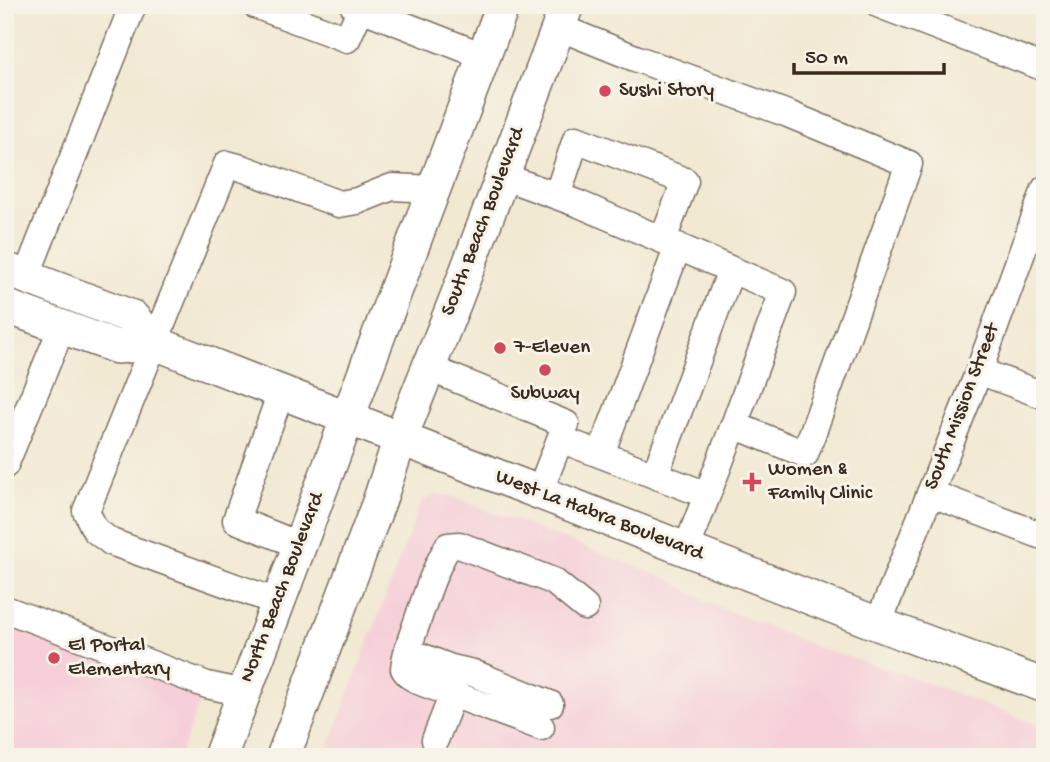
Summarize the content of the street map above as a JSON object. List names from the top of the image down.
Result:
{
  "streets": {
    "main road": ["South Beach Boulevard", "West La Habra Boulevard", "North Beach Boulevard"],
    "street": ["South Mission Street"]
  },
  "crossings": [
    ["South Beach Boulevard", "West La Habra Boulevard"],
    ["South Mission Street", "West La Habra Boulevard"],
    ["West La Habra Boulevard", "North Beach Boulevard"]
  ],
  "places": {
    "other": [
      "Sushi Story",
      "7-Eleven",
      "Subway",
      "El Portal Elementary"
    ],
    "health": ["Women & Family Clinic"]
  },
  "scale_bar": "50 m"
}
